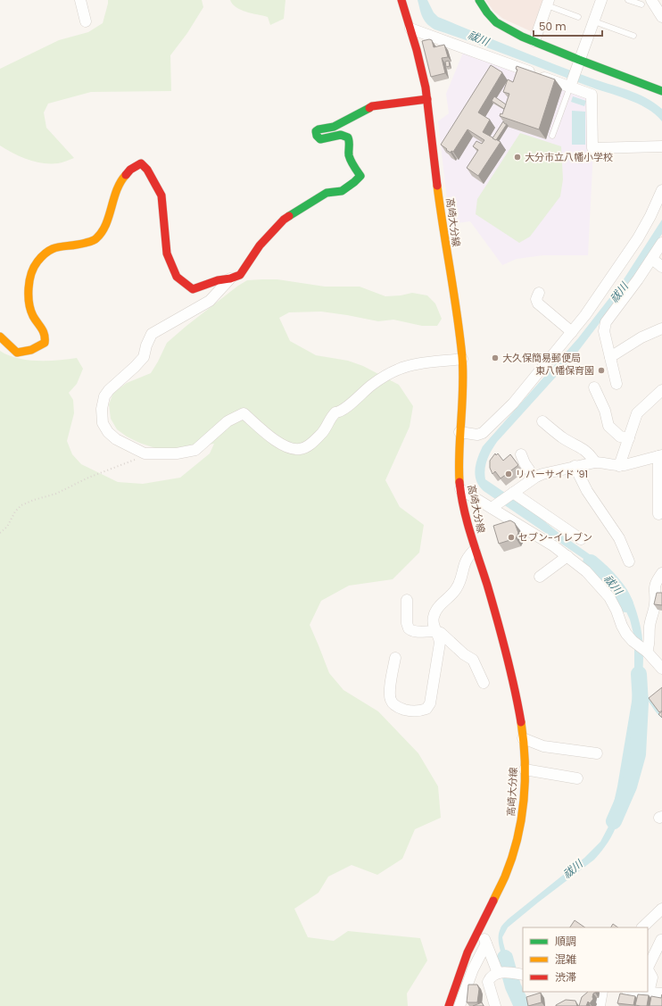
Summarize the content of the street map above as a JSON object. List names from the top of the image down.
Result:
{
  "streets": {
    "street": ["高崎大分線"]
  },
  "water": ["祓川"],
  "places": [
    "大分市立八幡小学校",
    "大久保簡易郵便局",
    "東八幡保育園",
    "リバーサイド '91",
    "セブン-イレブン"
  ],
  "legend": ["順調", "混雑", "渋滞"],
  "scale_bar": "50 m"
}
